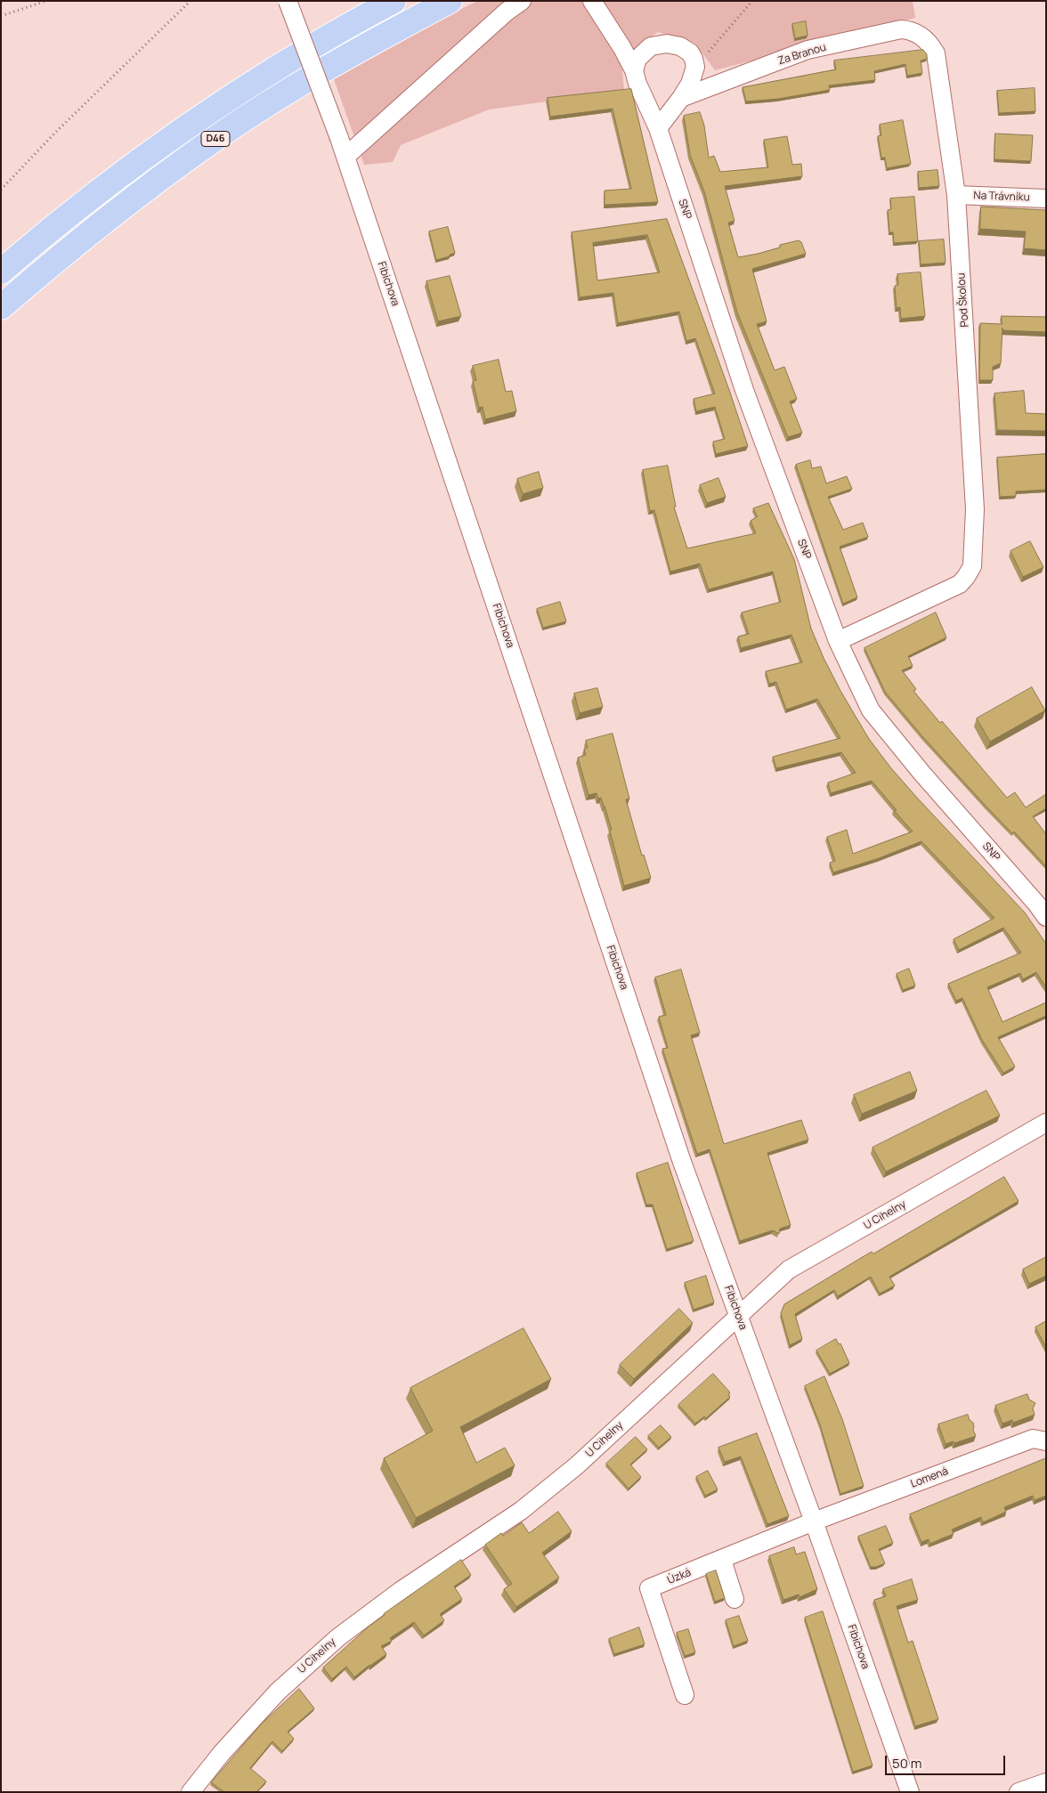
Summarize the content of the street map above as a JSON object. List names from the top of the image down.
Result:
{
  "streets": {
    "highway": ["D46"],
    "street": [
      "Za Branou",
      "Na Trávníku",
      "SNP",
      "Fibichova",
      "Pod Školou",
      "U Cihelny",
      "Lomená",
      "Úzká"
    ]
  },
  "crossings": [
    ["Za Branou", "Pod Školou"],
    ["Na Trávníku", "Pod Školou"],
    ["SNP", "Pod Školou"],
    ["Fibichova", "U Cihelny"],
    ["Fibichova", "Lomená"],
    ["Fibichova", "Úzká"],
    ["Lomená", "Úzká"]
  ],
  "scale_bar": "50 m"
}
